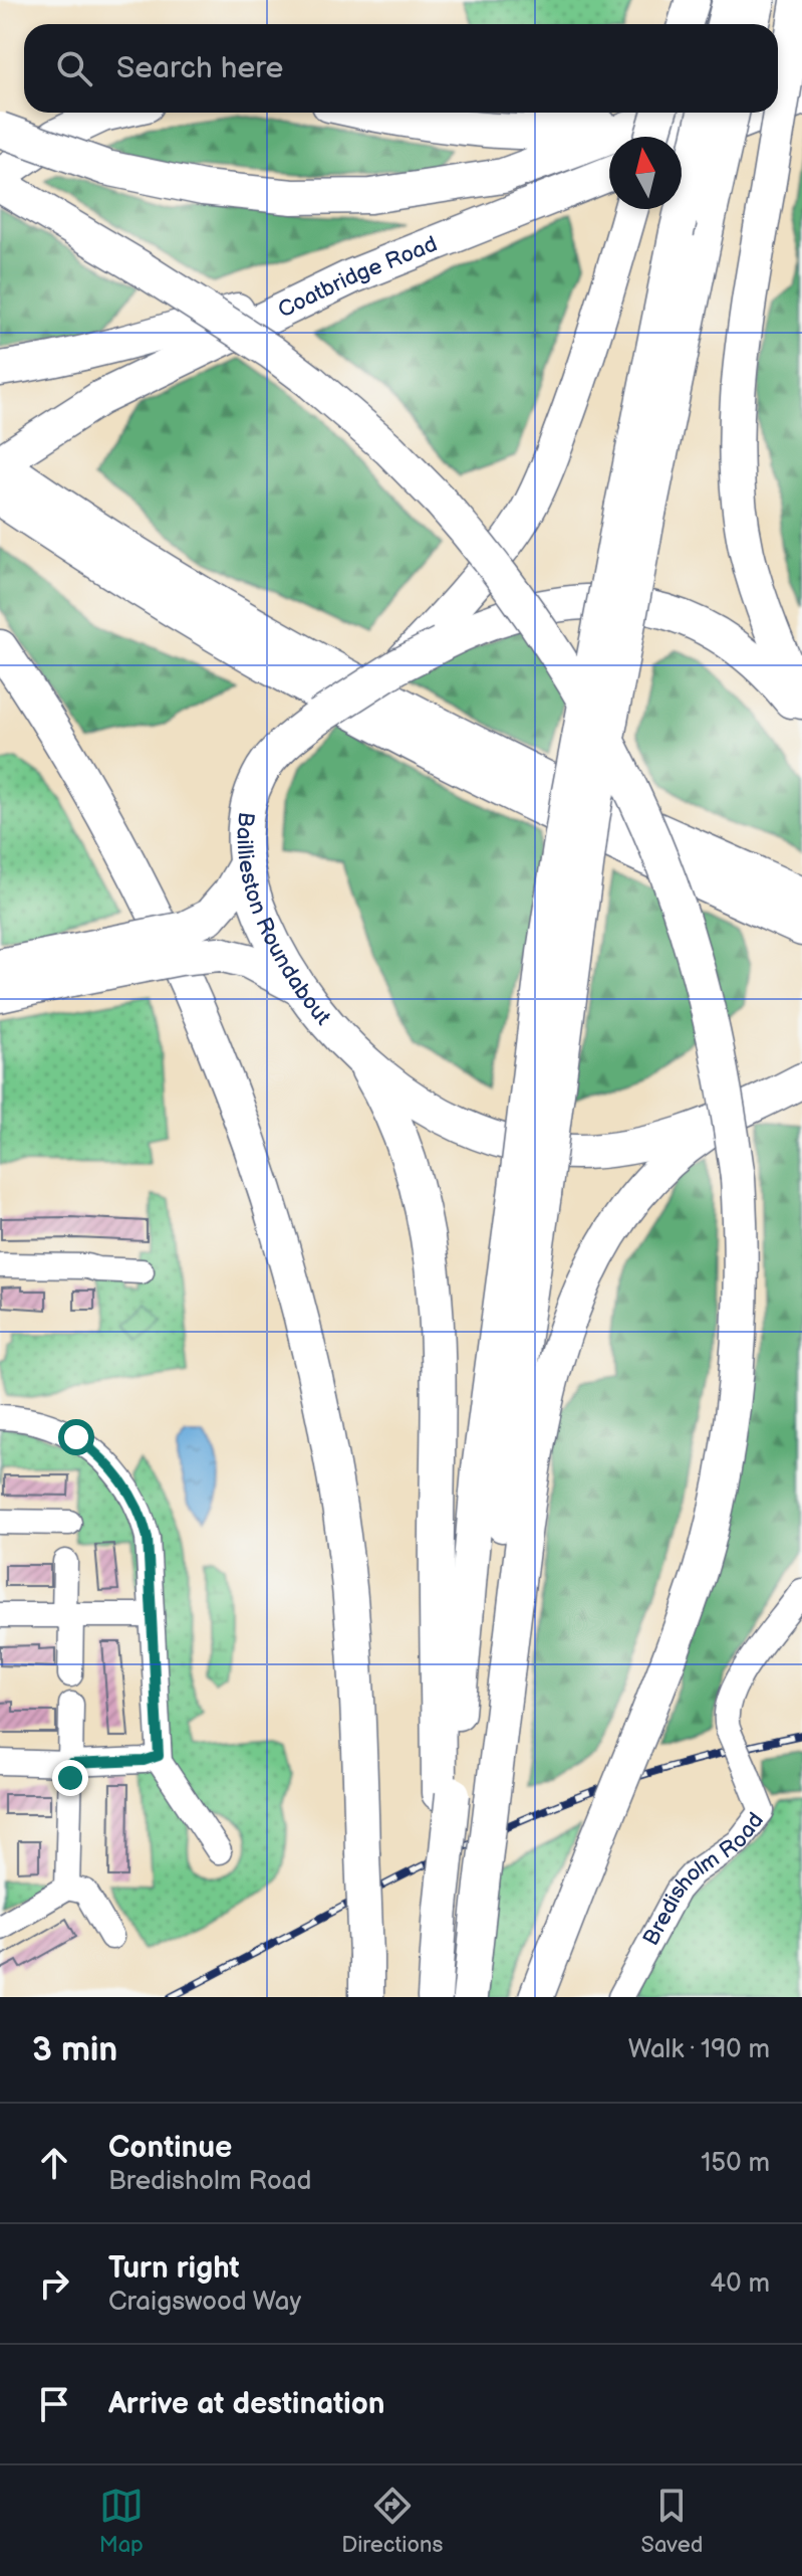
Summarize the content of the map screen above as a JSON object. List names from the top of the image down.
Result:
{
  "streets": {
    "highway": ["Coatbridge Road", "Baillieston Roundabout"],
    "street": ["Bredisholm Road"]
  },
  "north": "top",
  "page": {
    "search": "Search here",
    "heading": ["3 min", "Walk · 190 m"],
    "list": [
      ["Continue", "Bredisholm Road", "150 m"],
      ["Turn right", "Craigswood Way", "40 m"],
      "Arrive at destination"
    ],
    "nav": ["Map", "Directions", "Saved"]
  }
}
